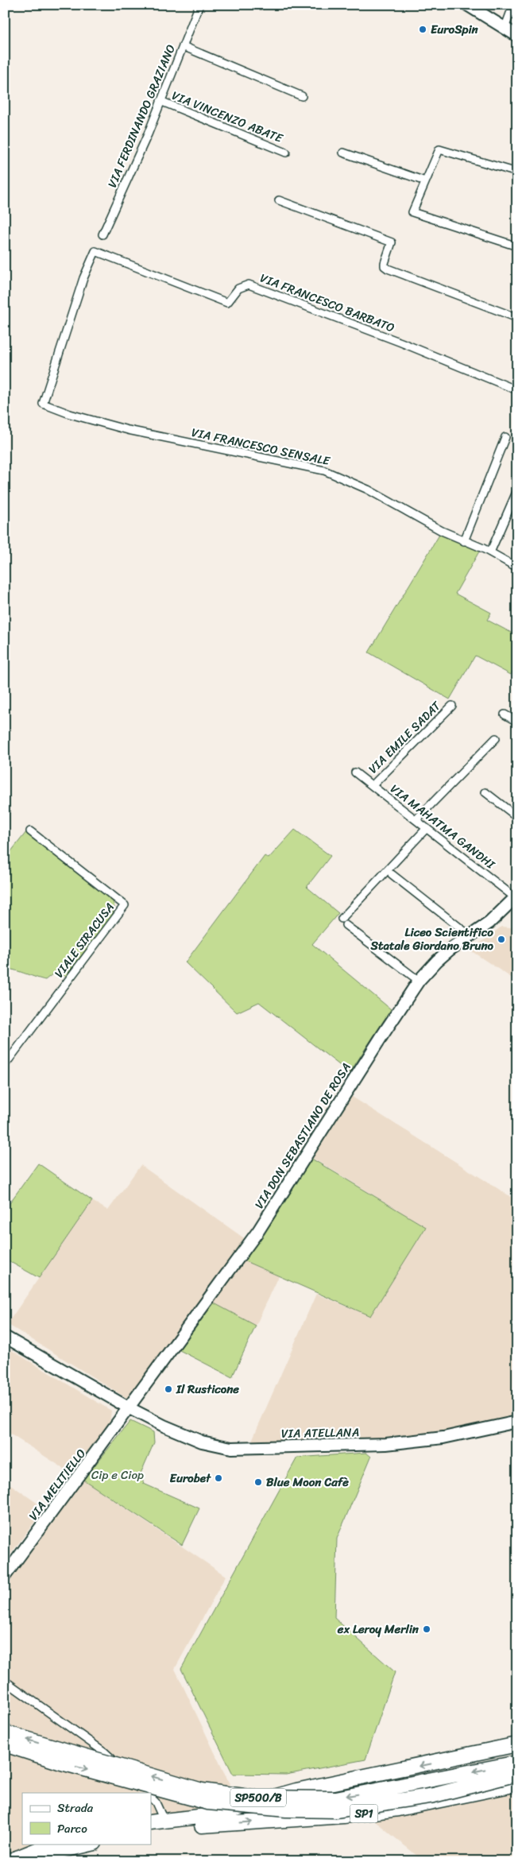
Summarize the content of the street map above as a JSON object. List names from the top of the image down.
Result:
{
  "streets": {
    "highway": ["SP500/B", "SP1"],
    "street": [
      "VIA FERDINANDO GRAZIANO",
      "VIA VINCENZO ABATE",
      "VIA FRANCESCO BARBATO",
      "VIA FRANCESCO SENSALE",
      "VIA EMILE SADAT",
      "VIA MAHATMA GANDHI",
      "VIALE SIRACUSA",
      "VIA DON SEBASTIANO DE ROSA",
      "VIA ATELLANA",
      "VIA MELITIELLO"
    ]
  },
  "crossings": [
    ["VIA FERDINANDO GRAZIANO", "VIA VINCENZO ABATE"],
    ["VIA FRANCESCO BARBATO", "VIA FRANCESCO SENSALE"],
    ["VIA EMILE SADAT", "VIA MAHATMA GANDHI"],
    ["VIA MAHATMA GANDHI", "VIA DON SEBASTIANO DE ROSA"],
    ["VIA DON SEBASTIANO DE ROSA", "VIA ATELLANA"],
    ["VIA DON SEBASTIANO DE ROSA", "VIA MELITIELLO"],
    ["VIA ATELLANA", "VIA MELITIELLO"]
  ],
  "parks": ["Cip e Ciop"],
  "places": [
    "EuroSpin",
    "Liceo Scientifico Statale Giordano Bruno",
    "Il Rusticone",
    "Eurobet",
    "Blue Moon Cafè",
    "ex Leroy Merlin"
  ],
  "legend": ["Strada", "Parco"]
}
